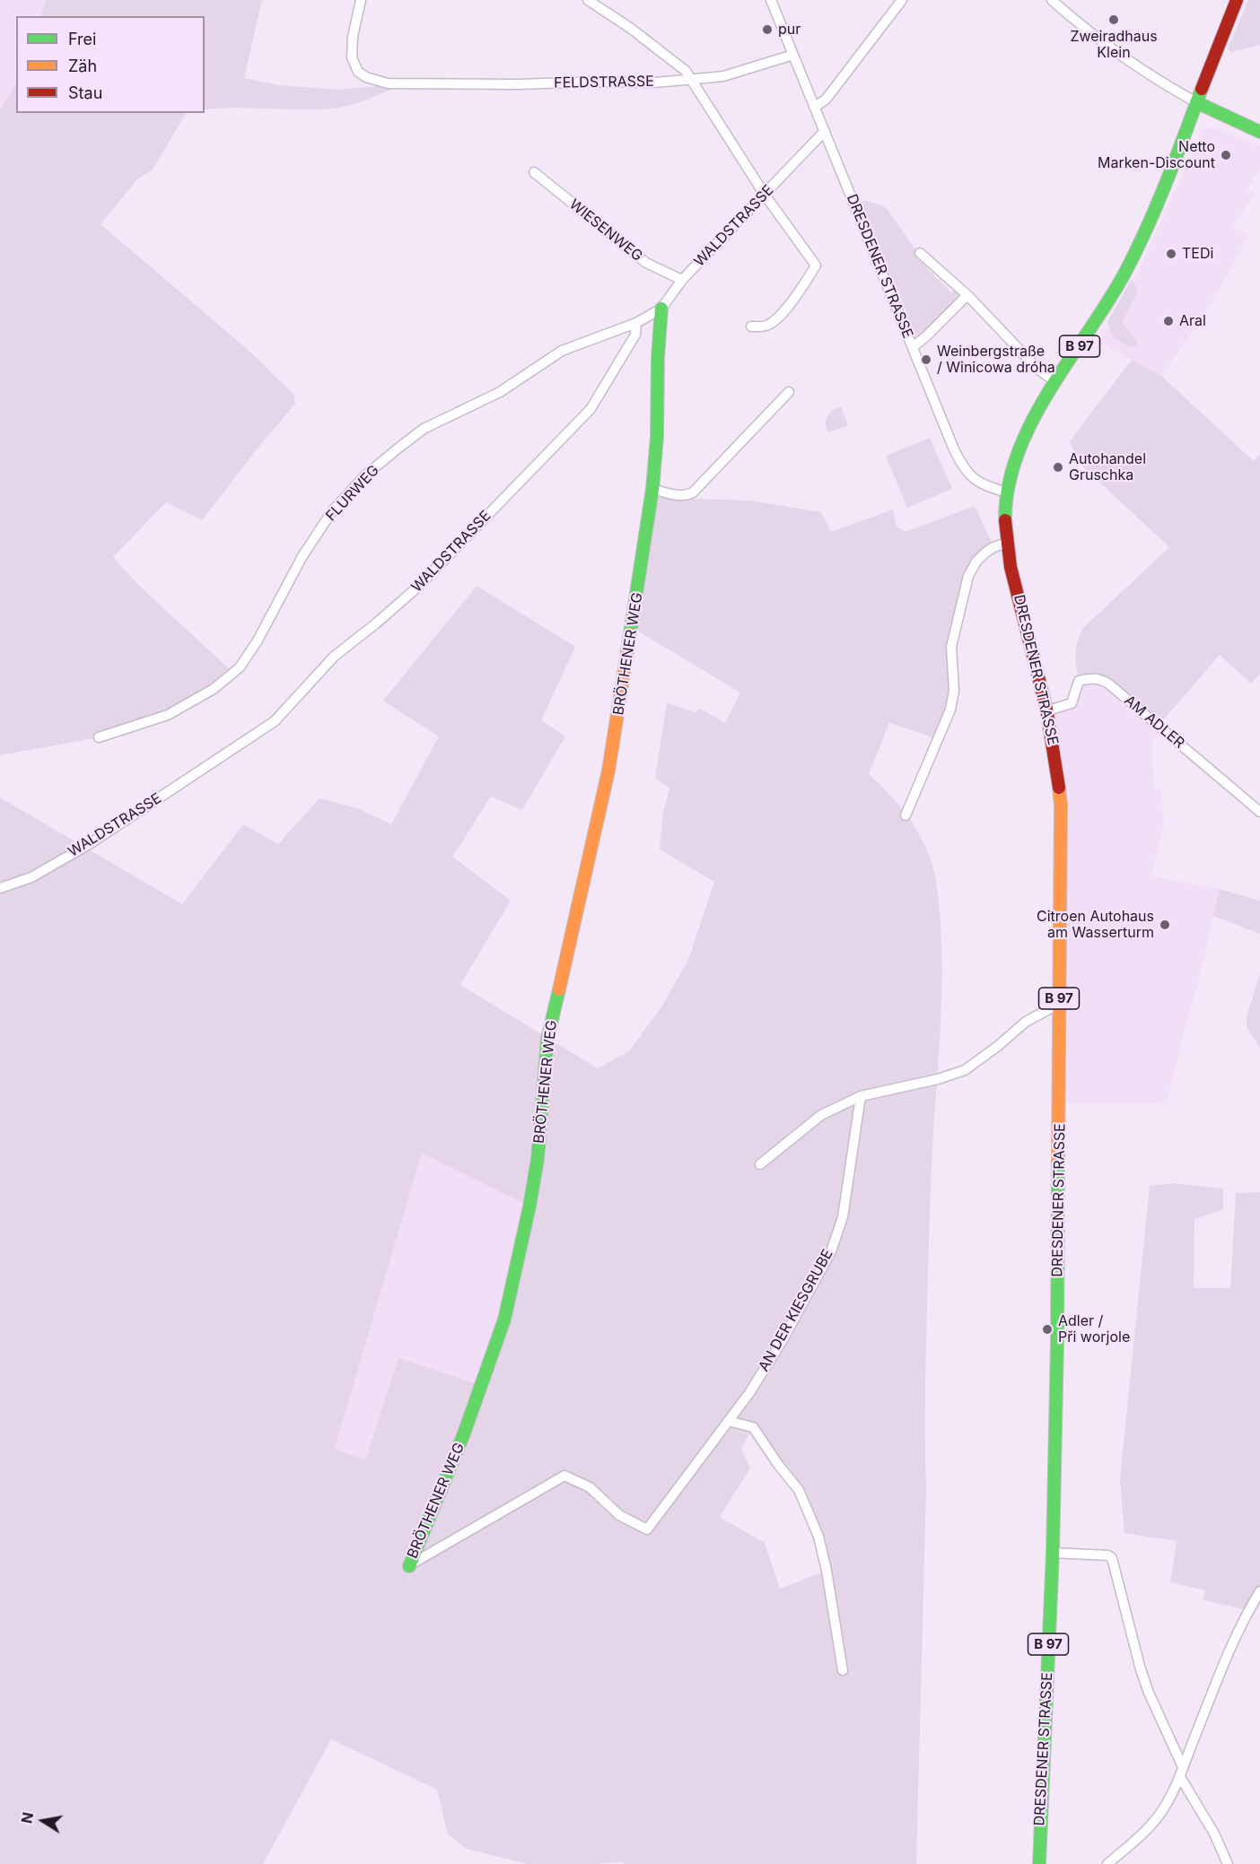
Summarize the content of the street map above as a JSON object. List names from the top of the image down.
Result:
{
  "streets": {
    "main road": ["DRESDENER STRASSE", "B 97", "BRÖTHENER WEG"],
    "street": [
      "FELDSTRASSE",
      "WALDSTRASSE",
      "WIESENWEG",
      "FLURWEG",
      "AM ADLER",
      "AN DER KIESGRUBE"
    ]
  },
  "crossings": [
    ["FELDSTRASSE", "DRESDENER STRASSE"],
    ["WALDSTRASSE", "WIESENWEG"],
    ["WALDSTRASSE", "DRESDENER STRASSE"],
    ["WALDSTRASSE", "FLURWEG"],
    ["WALDSTRASSE", "BRÖTHENER WEG"],
    ["DRESDENER STRASSE", "B 97"],
    ["DRESDENER STRASSE", "AM ADLER"],
    ["BRÖTHENER WEG", "AN DER KIESGRUBE"]
  ],
  "places": [
    "Zweiradhaus Klein",
    "pur",
    "Netto Marken-Discount",
    "TEDi",
    "Aral",
    "Weinbergstraße / Winicowa dróha",
    "Autohandel Gruschka",
    "Citroen Autohaus am Wasserturm",
    "Adler / Při worjole"
  ],
  "legend": ["Frei", "Zäh", "Stau"],
  "north": "left"
}
